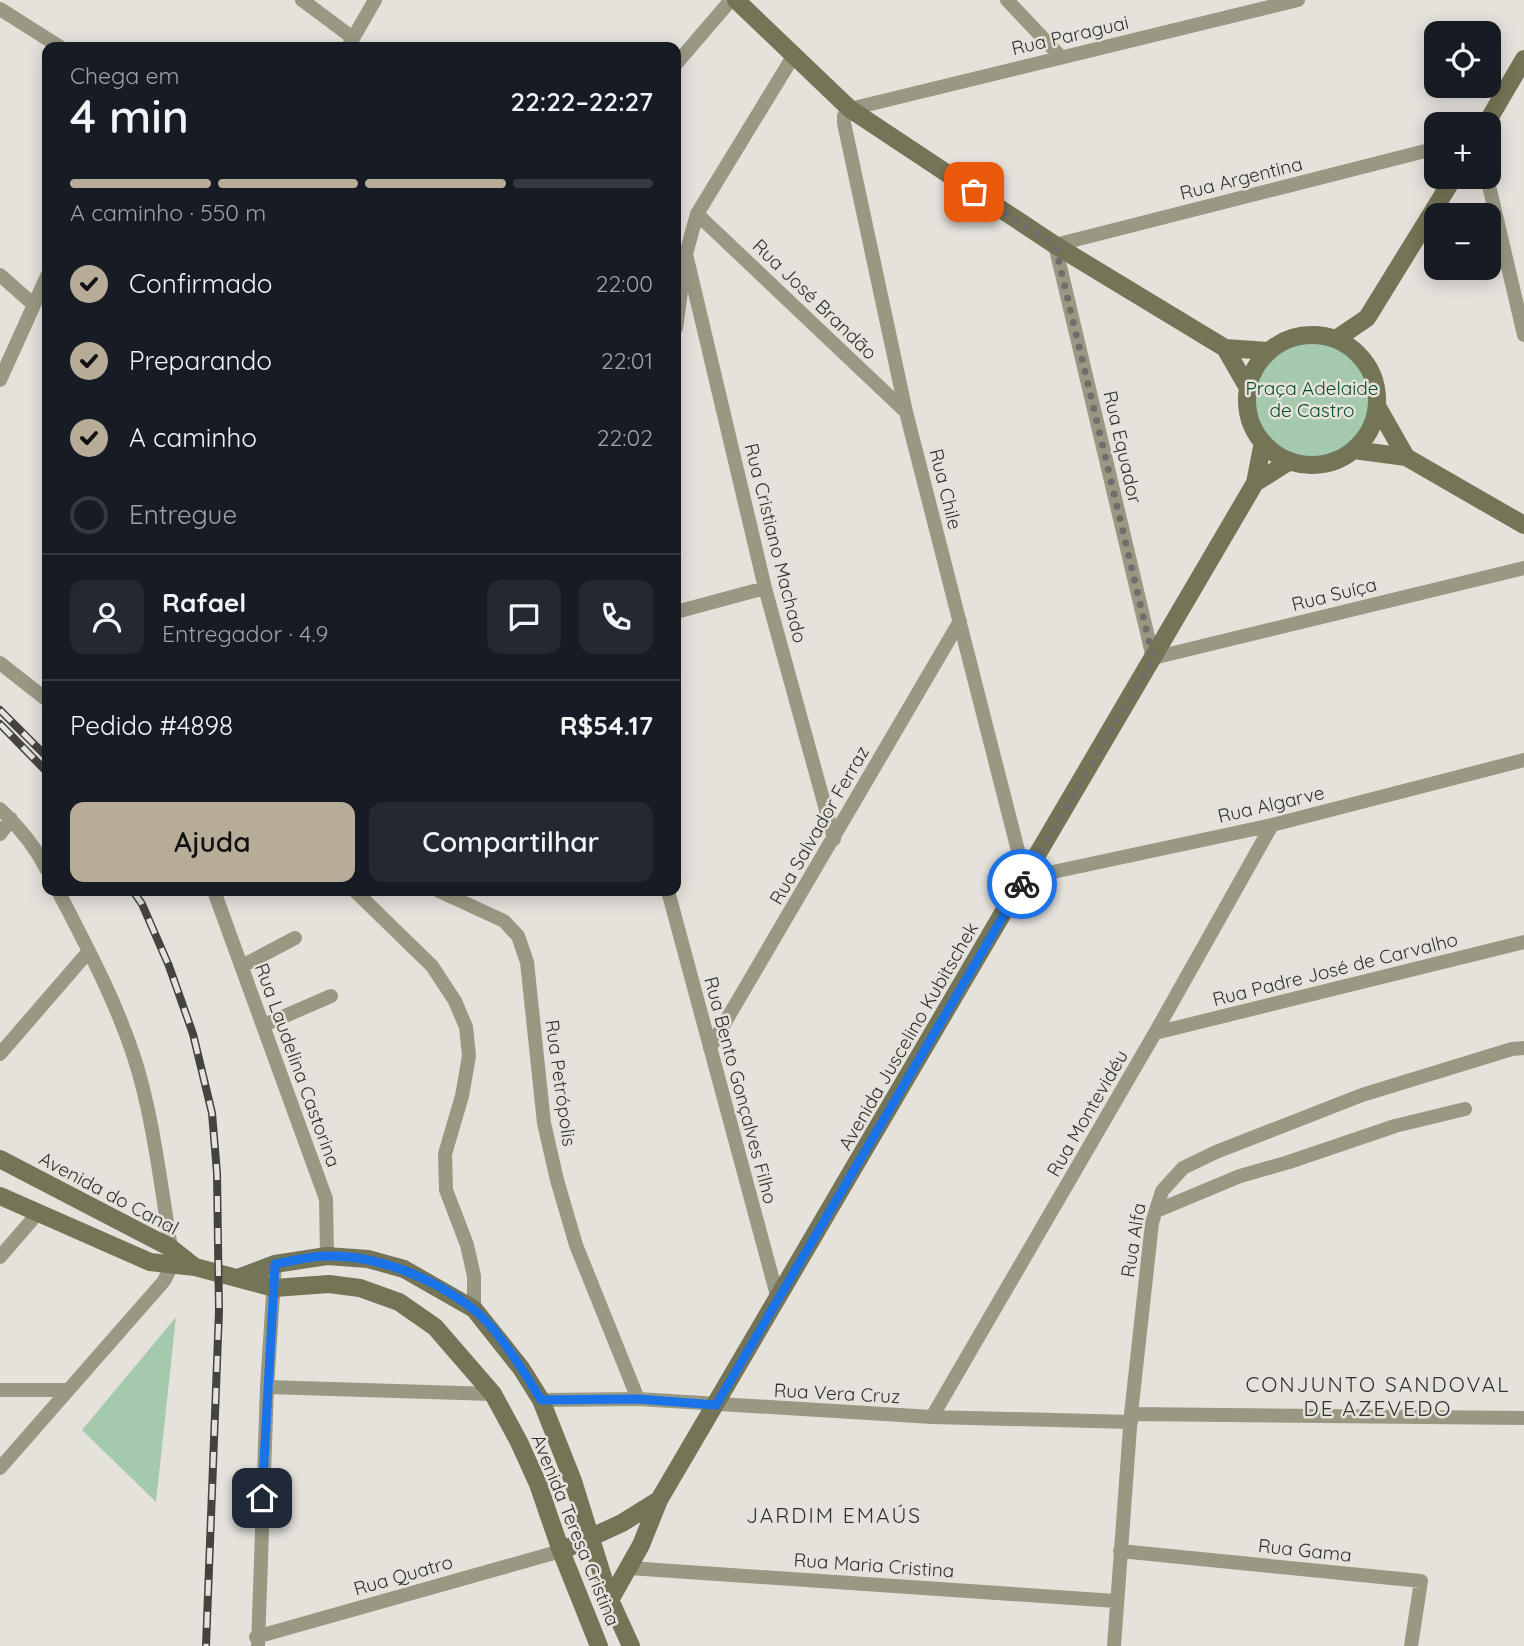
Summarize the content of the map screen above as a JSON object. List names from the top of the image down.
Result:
{
  "streets": {
    "street": [
      "Rua Paraguai",
      "Rua Argentina",
      "Rua José Brandão",
      "Rua Equador",
      "Rua Chile",
      "Rua Cristiano Machado",
      "Rua Suíça",
      "Rua Algarve",
      "Rua Salvador Ferraz",
      "Rua Padre José de Carvalho",
      "Avenida Juscelino Kubitschek",
      "Rua Laudelina Castorina",
      "Rua Petrópolis",
      "Rua Bento Gonçalves Filho",
      "Rua Montevidéu",
      "Avenida do Canal",
      "Rua Alfa",
      "Rua Vera Cruz",
      "Avenida Teresa Cristina",
      "Rua Gama",
      "Rua Maria Cristina",
      "Rua Quatro"
    ]
  },
  "crossings": [
    ["Rua Paraguai", "Rua Chile"],
    ["Rua Argentina", "Rua Equador"],
    ["Rua José Brandão", "Rua Chile"],
    ["Rua Equador", "Rua Suíça"],
    ["Rua Equador", "Avenida Juscelino Kubitschek"],
    ["Rua Chile", "Rua Algarve"],
    ["Rua Chile", "Rua Salvador Ferraz"],
    ["Rua Chile", "Avenida Juscelino Kubitschek"],
    ["Rua Cristiano Machado", "Rua Salvador Ferraz"],
    ["Rua Suíça", "Avenida Juscelino Kubitschek"],
    ["Rua Algarve", "Avenida Juscelino Kubitschek"],
    ["Rua Algarve", "Rua Montevidéu"],
    ["Rua Salvador Ferraz", "Rua Bento Gonçalves Filho"],
    ["Rua Padre José de Carvalho", "Rua Montevidéu"],
    ["Avenida Juscelino Kubitschek", "Rua Bento Gonçalves Filho"],
    ["Avenida Juscelino Kubitschek", "Rua Vera Cruz"],
    ["Avenida Juscelino Kubitschek", "Avenida Teresa Cristina"],
    ["Avenida Juscelino Kubitschek", "Rua Maria Cristina"],
    ["Rua Laudelina Castorina", "Avenida Teresa Cristina"],
    ["Rua Petrópolis", "Rua Vera Cruz"],
    ["Rua Montevidéu", "Rua Vera Cruz"],
    ["Avenida do Canal", "Avenida Teresa Cristina"],
    ["Rua Alfa", "Rua Vera Cruz"],
    ["Rua Alfa", "Rua Gama"],
    ["Rua Alfa", "Rua Maria Cristina"],
    ["Rua Vera Cruz", "Avenida Teresa Cristina"],
    ["Avenida Teresa Cristina", "Rua Quatro"]
  ],
  "districts": ["CONJUNTO SANDOVAL DE AZEVEDO", "JARDIM EMAÚS"],
  "parks": ["Praça Adelaide de Castro"],
  "page": {
    "map_buttons": ["+", "−"],
    "heading": ["4 min", "Chega em", "22:22–22:27"],
    "panel": [
      "Rafael",
      "Entregador · 4.9",
      "Pedido #4898",
      "R$54.17"
    ],
    "bar": "A caminho · 550 m",
    "list": [
      ["Confirmado", "22:00"],
      ["Preparando", "22:01"],
      ["A caminho", "22:02"],
      "Entregue"
    ],
    "buttons": ["Ajuda", "Compartilhar"]
  }
}
